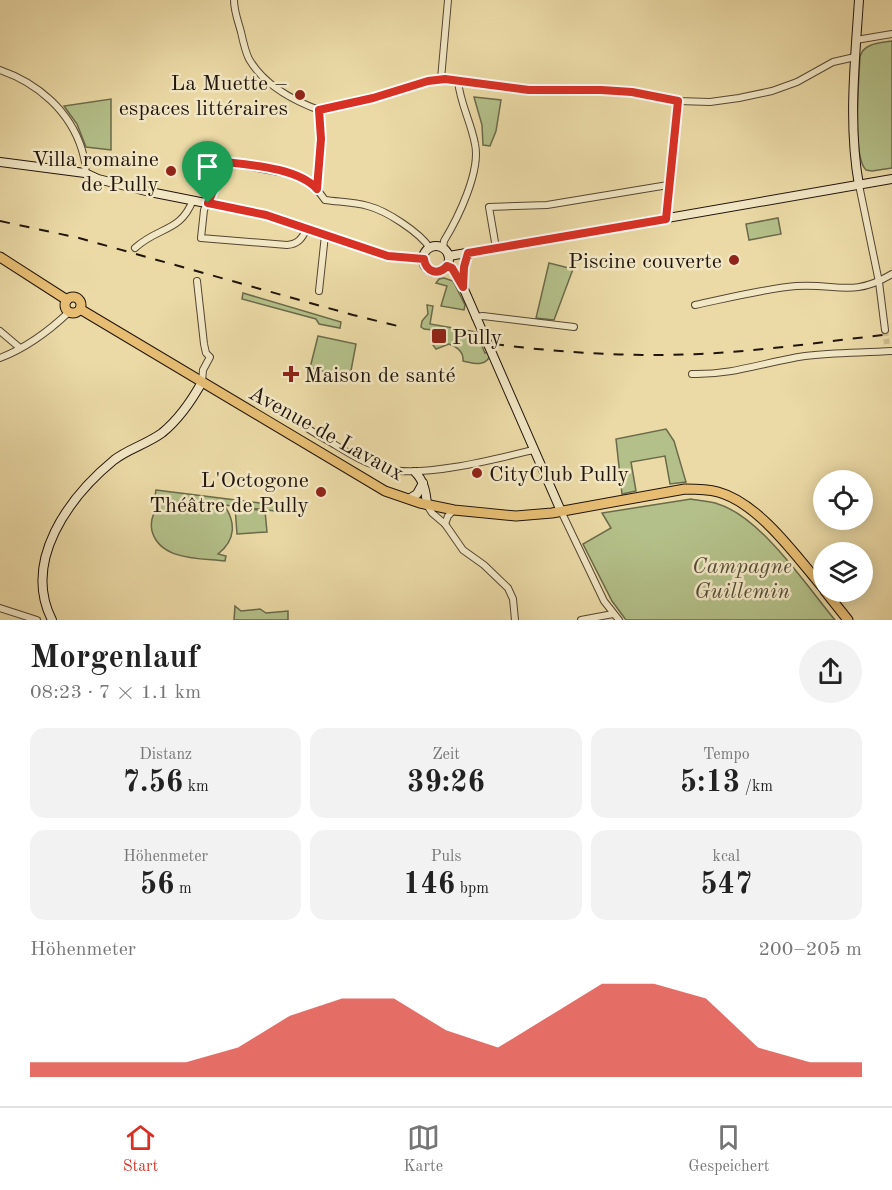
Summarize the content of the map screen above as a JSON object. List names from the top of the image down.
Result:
{
  "streets": {
    "main road": ["Avenue de Lavaux"]
  },
  "parks": ["Campagne Guillemin"],
  "places": {
    "other": [
      "La Muette – espaces littéraires",
      "Villa romaine de Pully",
      "Piscine couverte",
      "CityClub Pully",
      "L'Octogone Théâtre de Pully"
    ],
    "transit": ["Pully"],
    "health": ["Maison de santé"]
  },
  "page": {
    "heading": ["Morgenlauf", "08:23 · 7 × 1.1 km"],
    "stats": [
      ["Distanz", "7.56 km"],
      ["Zeit", "39:26"],
      ["Tempo", "5:13 /km"],
      ["Höhenmeter", "56 m"],
      ["Puls", "146 bpm"],
      ["kcal", "547"]
    ],
    "chart": ["Höhenmeter", "200–205 m"],
    "tabs": ["Start", "Karte", "Gespeichert"]
  }
}
